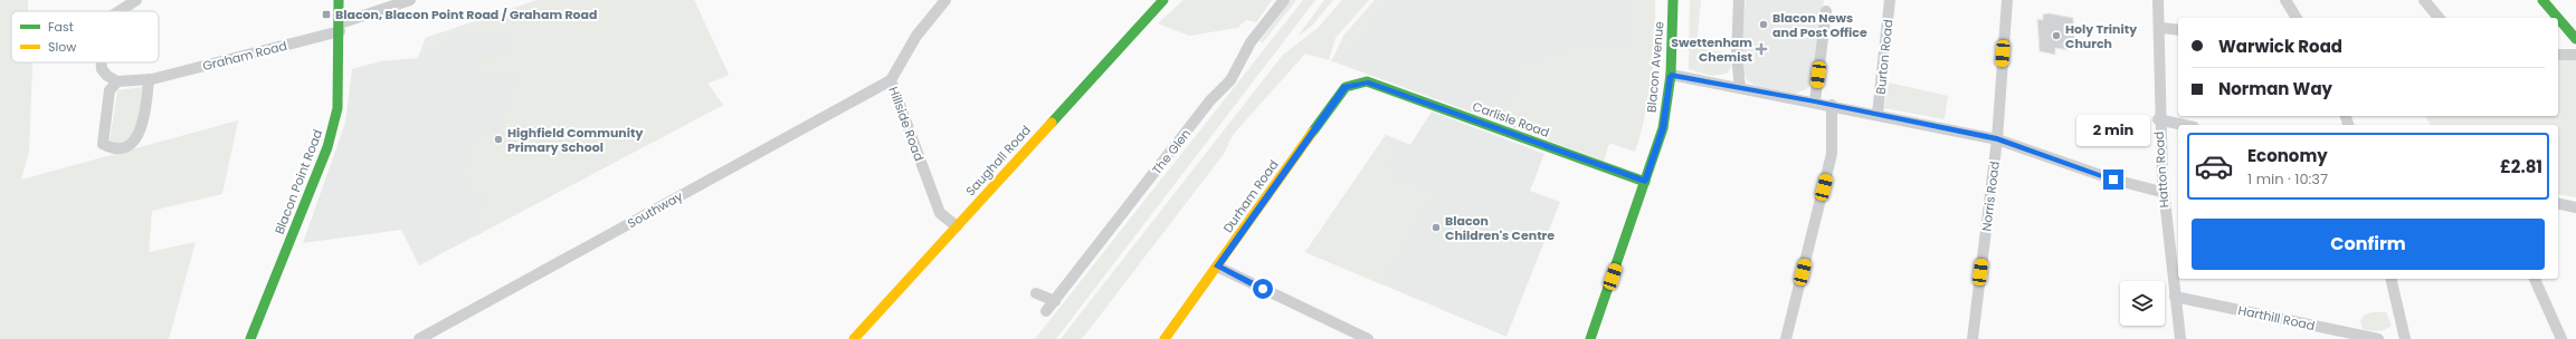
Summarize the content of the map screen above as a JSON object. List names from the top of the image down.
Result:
{
  "streets": {
    "street": [
      "Graham Road",
      "Burton Road",
      "Blacon Avenue",
      "Carlisle Road",
      "Hillside Road",
      "The Glen",
      "Saughall Road",
      "Hatton Road",
      "Blacon Point Road",
      "Durham Road",
      "Norris Road",
      "Southway",
      "Harthill Road"
    ]
  },
  "crossings": [
    ["Graham Road", "Blacon Point Road"],
    ["Blacon Avenue", "Carlisle Road"],
    ["Carlisle Road", "Durham Road"],
    ["Hillside Road", "Saughall Road"],
    ["Hillside Road", "Southway"],
    ["Hatton Road", "Harthill Road"]
  ],
  "places": {
    "transit": ["Blacon, Blacon Point Road / Graham Road"],
    "other": [
      "Blacon News and Post Office",
      "Holy Trinity Church",
      "Highfield Community Primary School",
      "Blacon Children's Centre"
    ],
    "health": ["Swettenham Chemist"]
  },
  "legend": ["Fast", "Slow"],
  "page": {
    "banner": ["Warwick Road", "Norman Way"],
    "bubble": "2 min",
    "list": [
      {
        "name": "Economy",
        "note": "1 min · 10:37",
        "value": "£2.81"
      }
    ],
    "buttons": "Confirm"
  }
}
